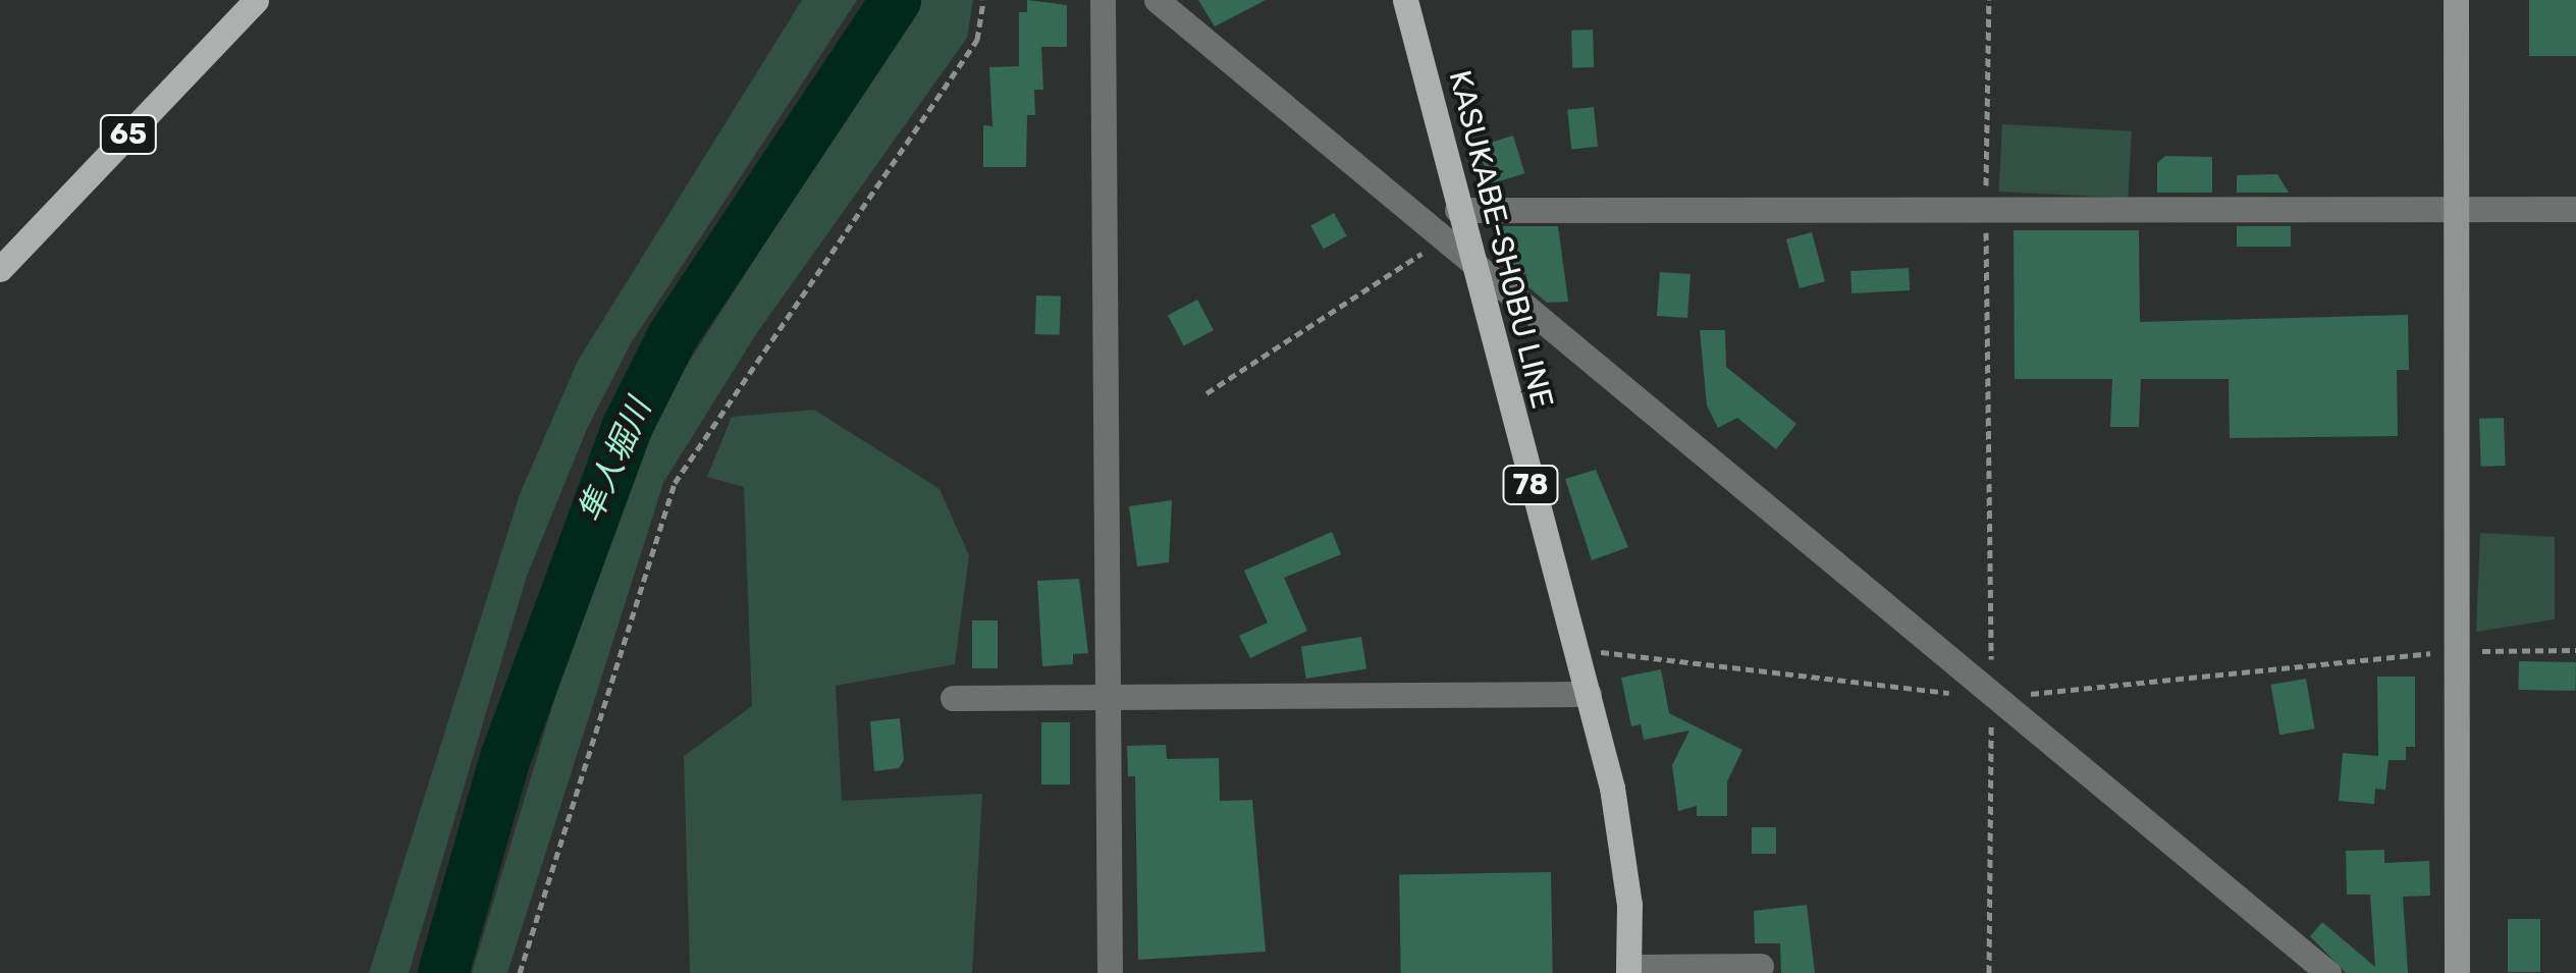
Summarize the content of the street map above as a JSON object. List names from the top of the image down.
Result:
{
  "streets": {
    "main road": ["65", "KASUKABE-SHOBU LINE", "78"]
  },
  "water": ["隼人堀川"]
}
